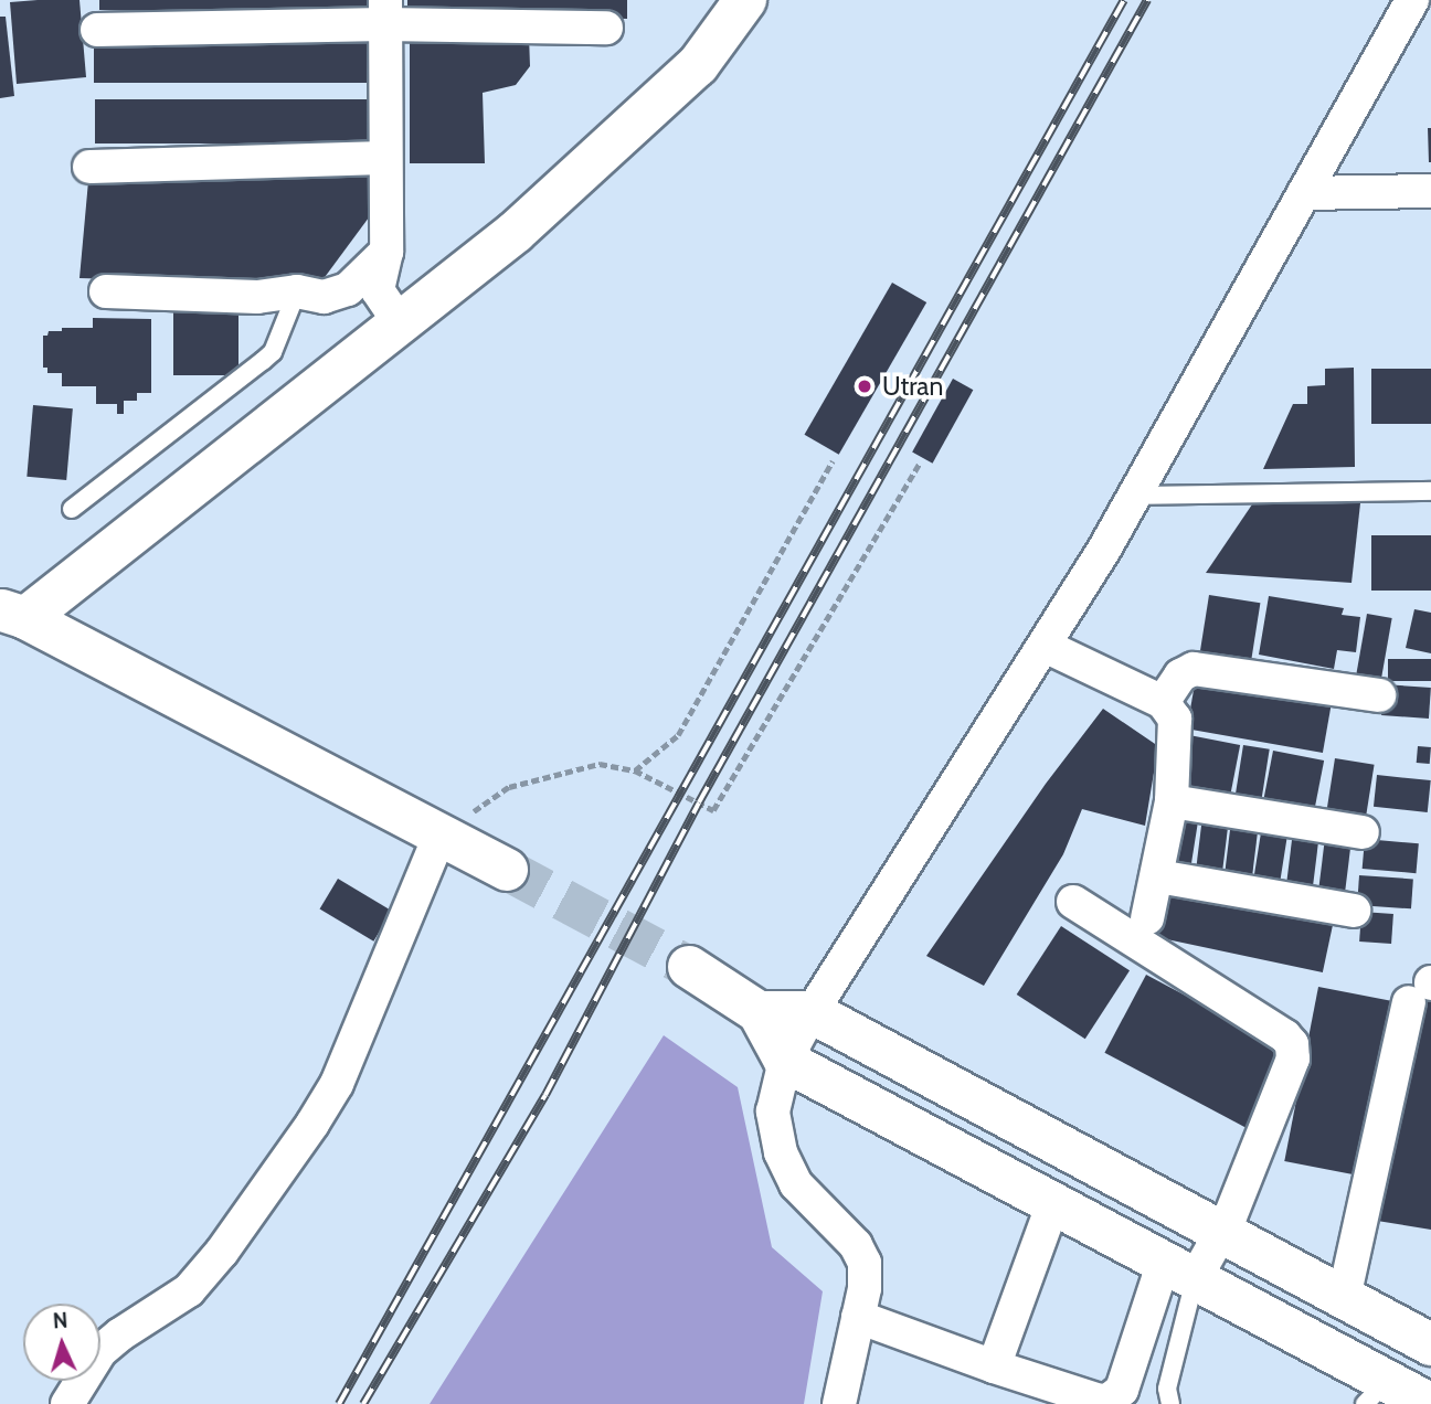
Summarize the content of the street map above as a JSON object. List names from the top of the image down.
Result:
{
  "places": ["Utran"],
  "north": "top"
}
